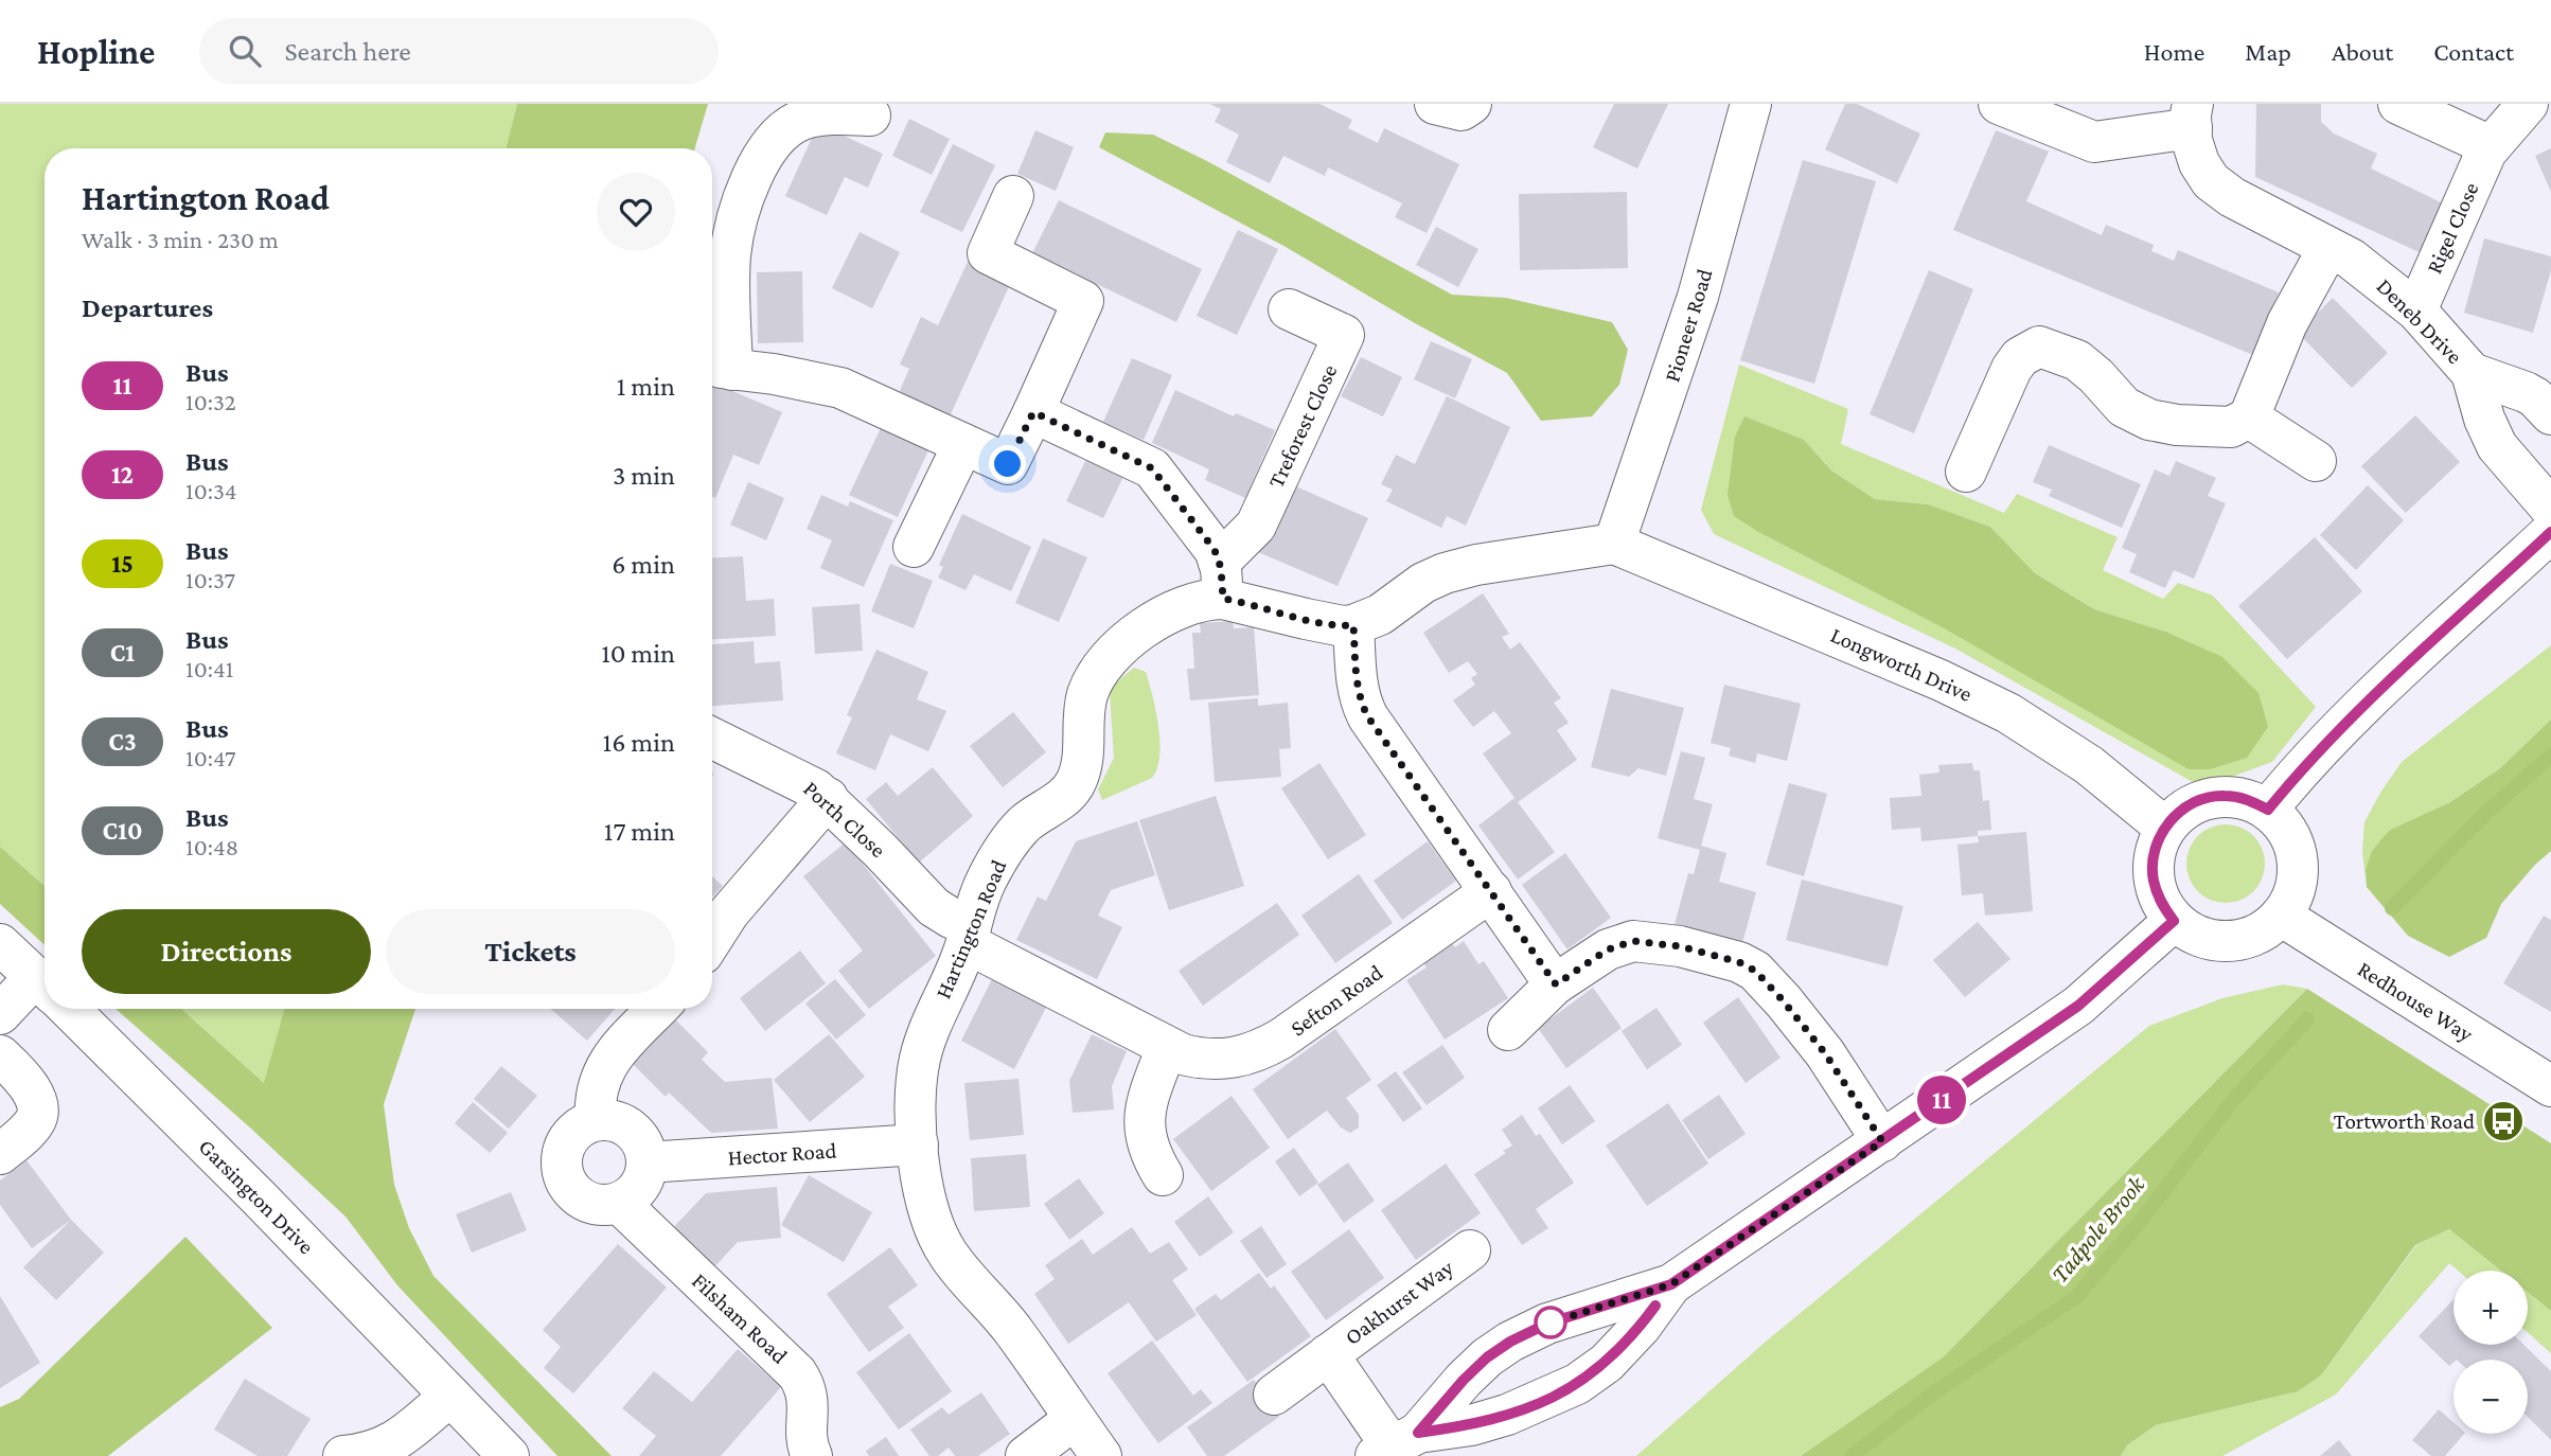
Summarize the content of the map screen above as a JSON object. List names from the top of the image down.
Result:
{
  "streets": {
    "street": [
      "Rigel Close",
      "Deneb Drive",
      "Pioneer Road",
      "Treforest Close",
      "Longworth Drive",
      "Porth Close",
      "Hartington Road",
      "Sefton Road",
      "Redhouse Way",
      "Hector Road",
      "Garsington Drive",
      "Oakhurst Way",
      "Filsham Road"
    ]
  },
  "crossings": [
    ["Rigel Close", "Deneb Drive"],
    ["Pioneer Road", "Longworth Drive"],
    ["Treforest Close", "Hartington Road"],
    ["Longworth Drive", "Redhouse Way"],
    ["Porth Close", "Hartington Road"],
    ["Porth Close", "Sefton Road"],
    ["Hartington Road", "Sefton Road"],
    ["Hartington Road", "Hector Road"],
    ["Hector Road", "Filsham Road"]
  ],
  "water": ["Tadpole Brook"],
  "places": {
    "bus stop": ["Tortworth Road"]
  },
  "lines": ["bus line 11"],
  "page": {
    "header": "Hopline",
    "search": "Search here",
    "nav": [
      "Home",
      "Map",
      "About",
      "Contact"
    ],
    "on_map": "11",
    "heading": [
      ["Hartington Road", "Walk · 3 min · 230 m"],
      "Departures"
    ],
    "list": [
      {
        "mark": "11",
        "name": "Bus",
        "note": "10:32",
        "value": "1 min"
      },
      {
        "mark": "12",
        "name": "Bus",
        "note": "10:34",
        "value": "3 min"
      },
      {
        "mark": "15",
        "name": "Bus",
        "note": "10:37",
        "value": "6 min"
      },
      {
        "mark": "C1",
        "name": "Bus",
        "note": "10:41",
        "value": "10 min"
      },
      {
        "mark": "C3",
        "name": "Bus",
        "note": "10:47",
        "value": "16 min"
      },
      {
        "mark": "C10",
        "name": "Bus",
        "note": "10:48",
        "value": "17 min"
      }
    ],
    "buttons": ["Directions", "Tickets"],
    "map_buttons": ["+", "−"]
  }
}
